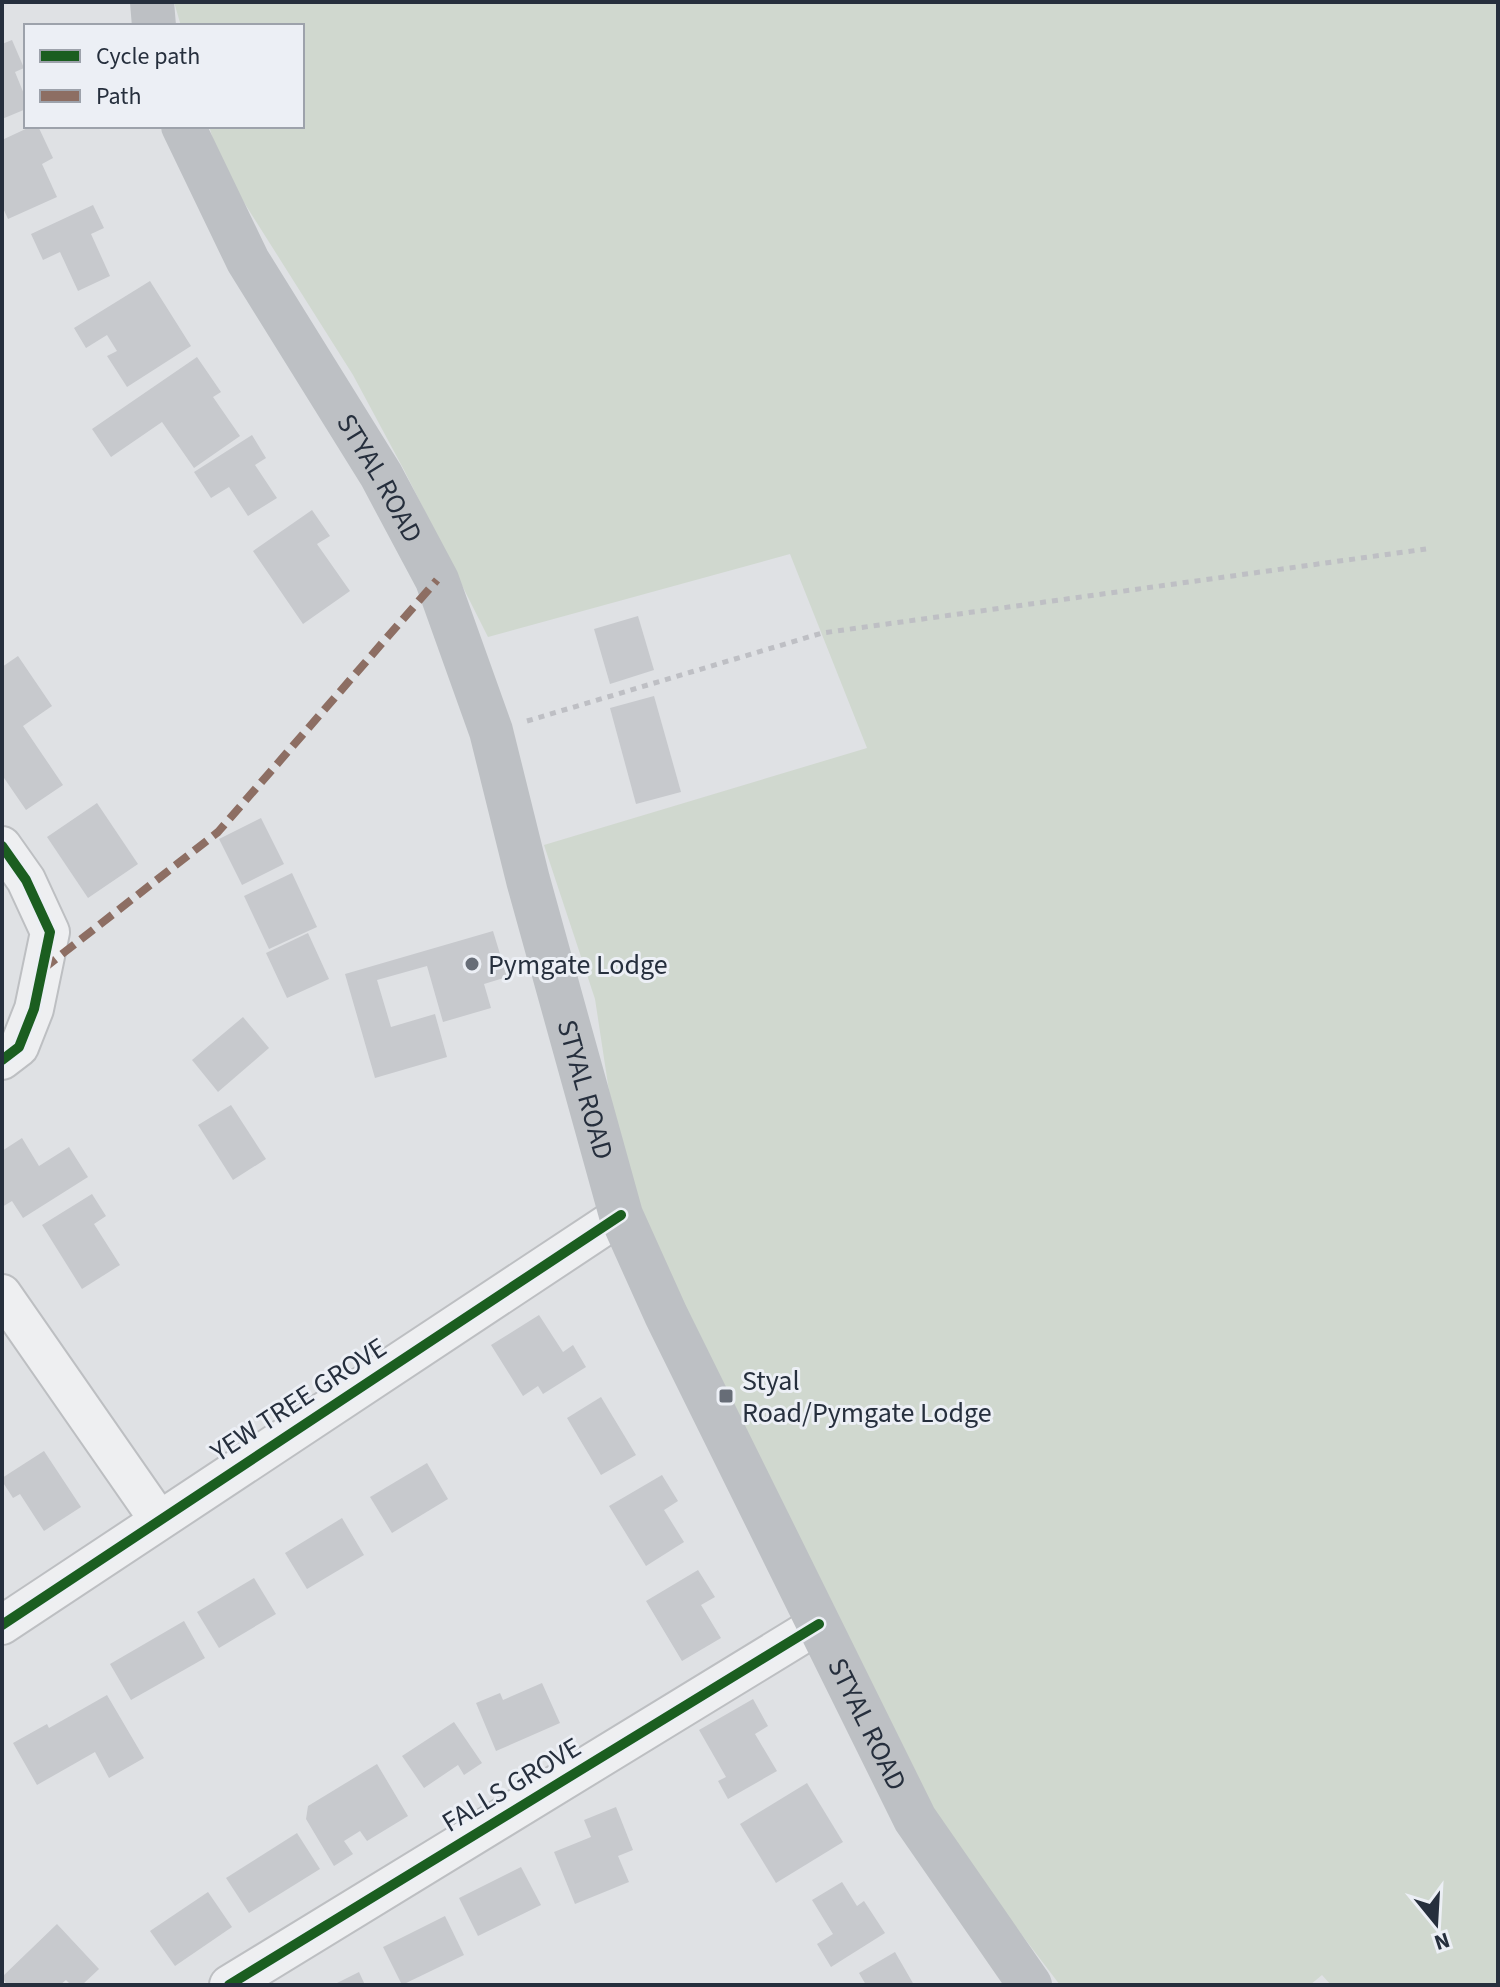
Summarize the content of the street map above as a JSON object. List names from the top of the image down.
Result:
{
  "streets": {
    "main road": ["STYAL ROAD"],
    "street": ["YEW TREE GROVE", "FALLS GROVE"]
  },
  "crossings": [
    ["STYAL ROAD", "YEW TREE GROVE"],
    ["STYAL ROAD", "FALLS GROVE"]
  ],
  "places": {
    "other": ["Pymgate Lodge"],
    "transit": ["Styal Road/Pymgate Lodge"]
  },
  "legend": ["Cycle path", "Path"],
  "north": "bottom"
}
